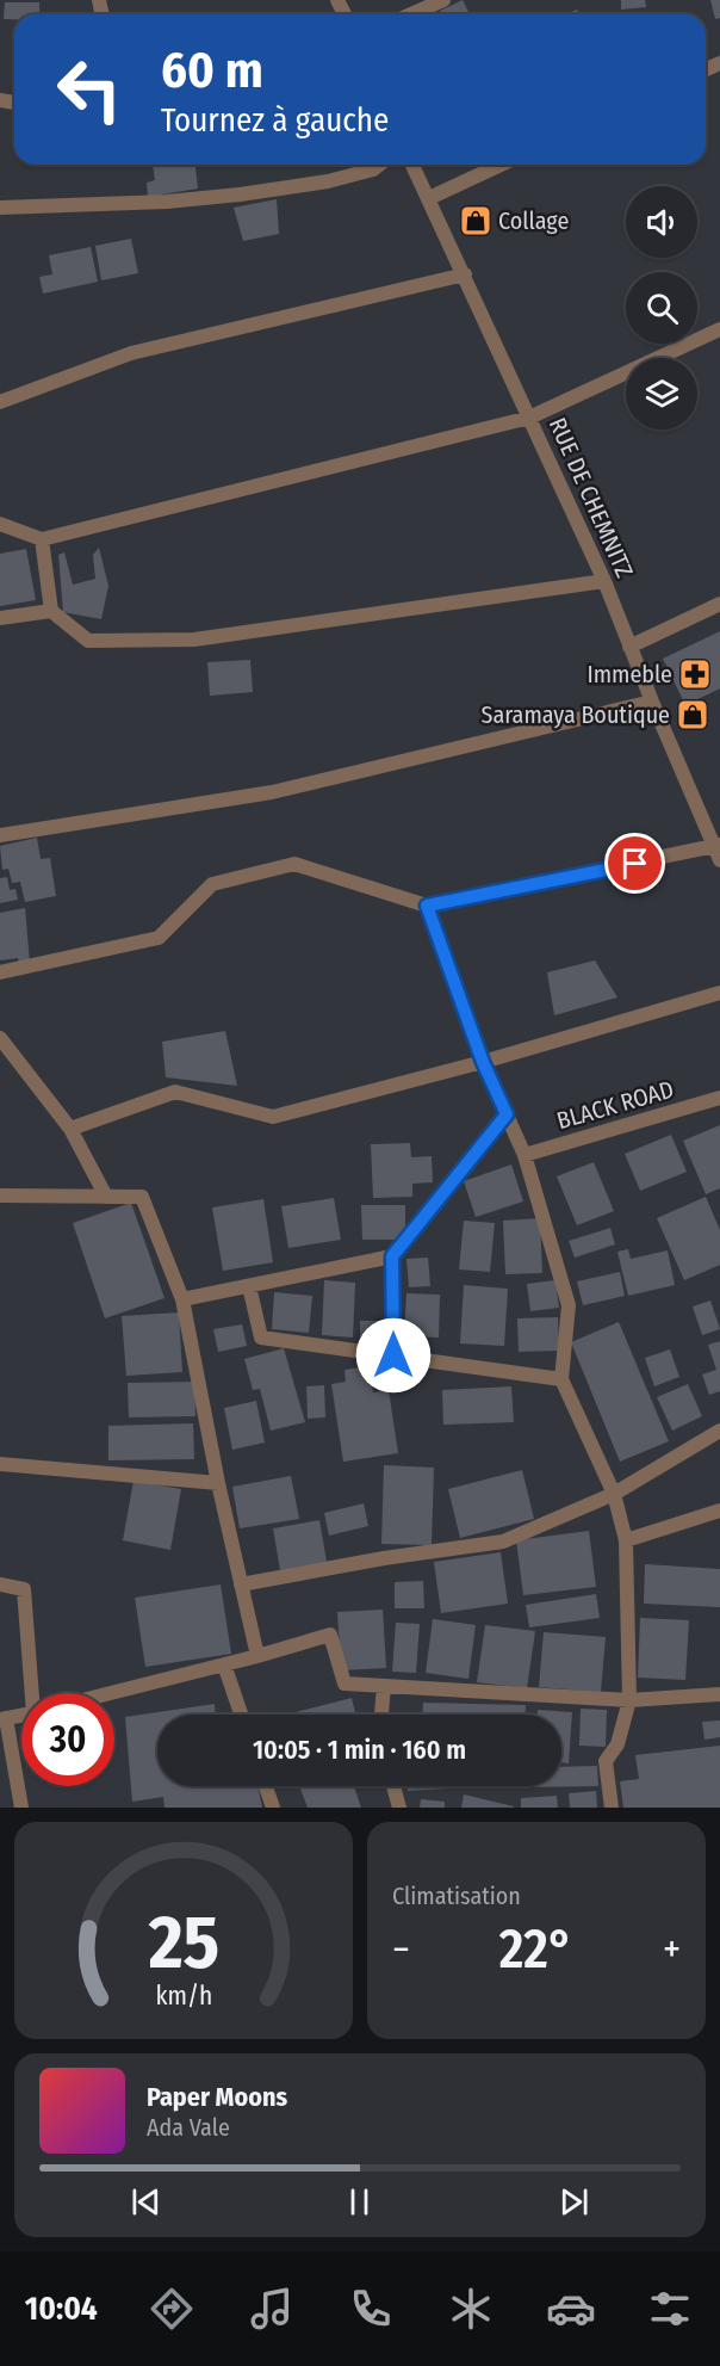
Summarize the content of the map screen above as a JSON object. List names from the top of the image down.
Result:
{
  "streets": {
    "street": ["RUE DE CHEMNITZ", "BLACK ROAD"]
  },
  "places": {
    "shop": ["Collage", "Saramaya Boutique"],
    "pharmacy": ["Immeble"]
  },
  "page": {
    "turn": ["60 m", "Tournez à gauche"],
    "limit": "30",
    "trip": "10:05 · 1 min · 160 m",
    "tile": "Climatisation",
    "heat": ["−", "22°", "+"],
    "song": ["Paper Moons", "Ada Vale"],
    "tabs": "10:04",
    "gauge": ["25", "km/h"]
  }
}
